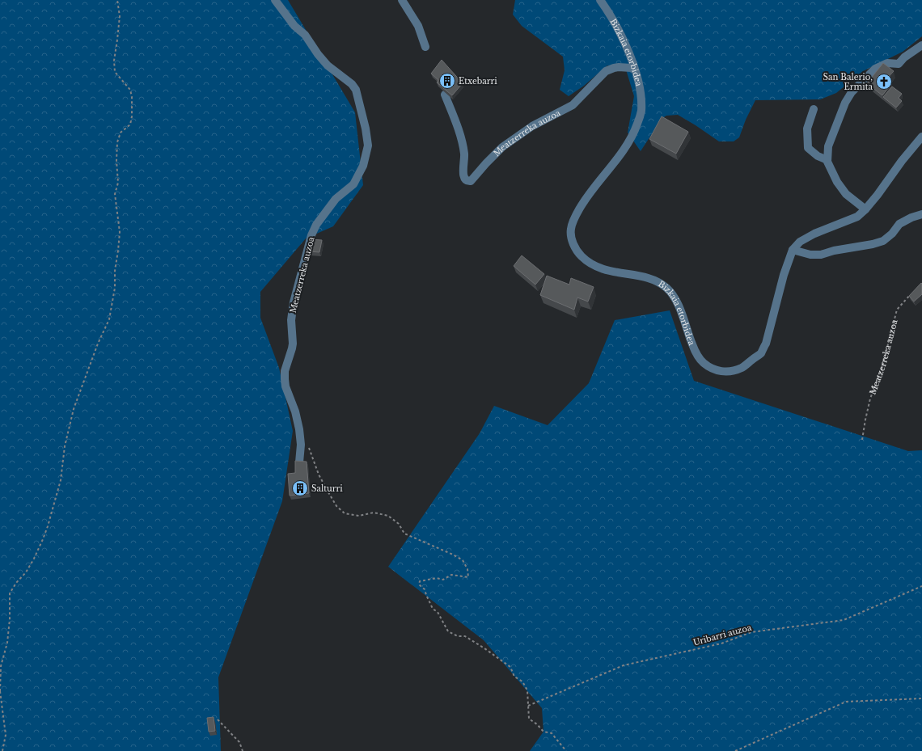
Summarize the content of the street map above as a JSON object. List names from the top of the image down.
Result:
{
  "streets": {
    "street": ["Bizkaia etorbidea", "Meatzerreka auzoa"],
    "path": ["Uribarri auzoa"]
  },
  "crossings": [
    ["Bizkaia etorbidea", "Meatzerreka auzoa"]
  ],
  "places": {
    "building": ["Etxebarri", "Salturri"],
    "church": ["San Balerio, Ermita"]
  }
}
